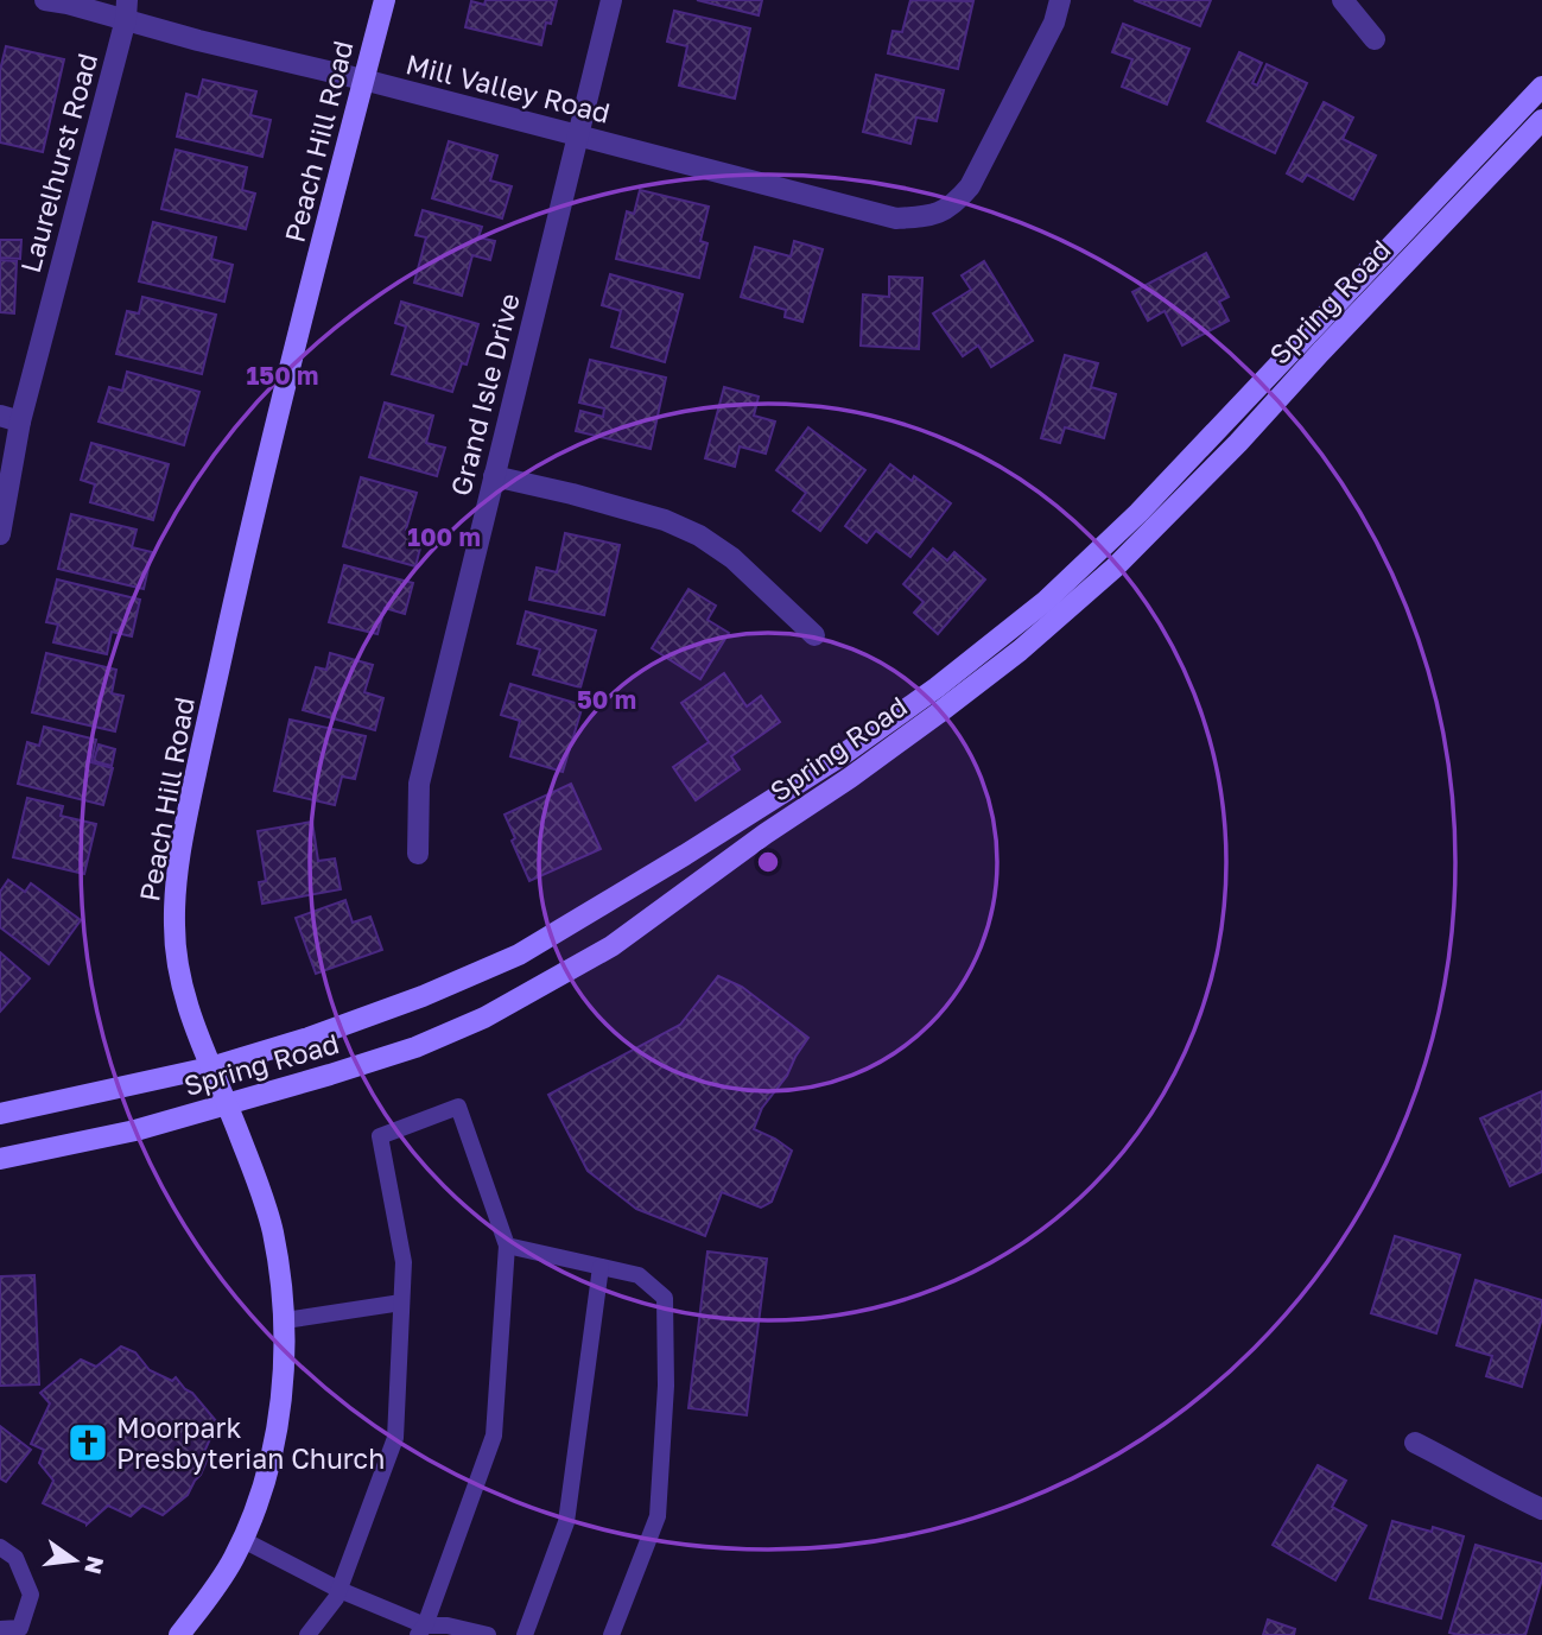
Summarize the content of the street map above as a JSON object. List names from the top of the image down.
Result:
{
  "streets": {
    "main road": ["Peach Hill Road", "Spring Road"],
    "street": ["Mill Valley Road", "Laurelhurst Road", "Grand Isle Drive"]
  },
  "crossings": [
    ["Mill Valley Road", "Peach Hill Road"],
    ["Mill Valley Road", "Laurelhurst Road"],
    ["Mill Valley Road", "Grand Isle Drive"],
    ["Peach Hill Road", "Spring Road"]
  ],
  "places": {
    "church": ["Moorpark Presbyterian Church"]
  },
  "north": "right",
  "rings": ["150 m", "100 m", "50 m"]
}
